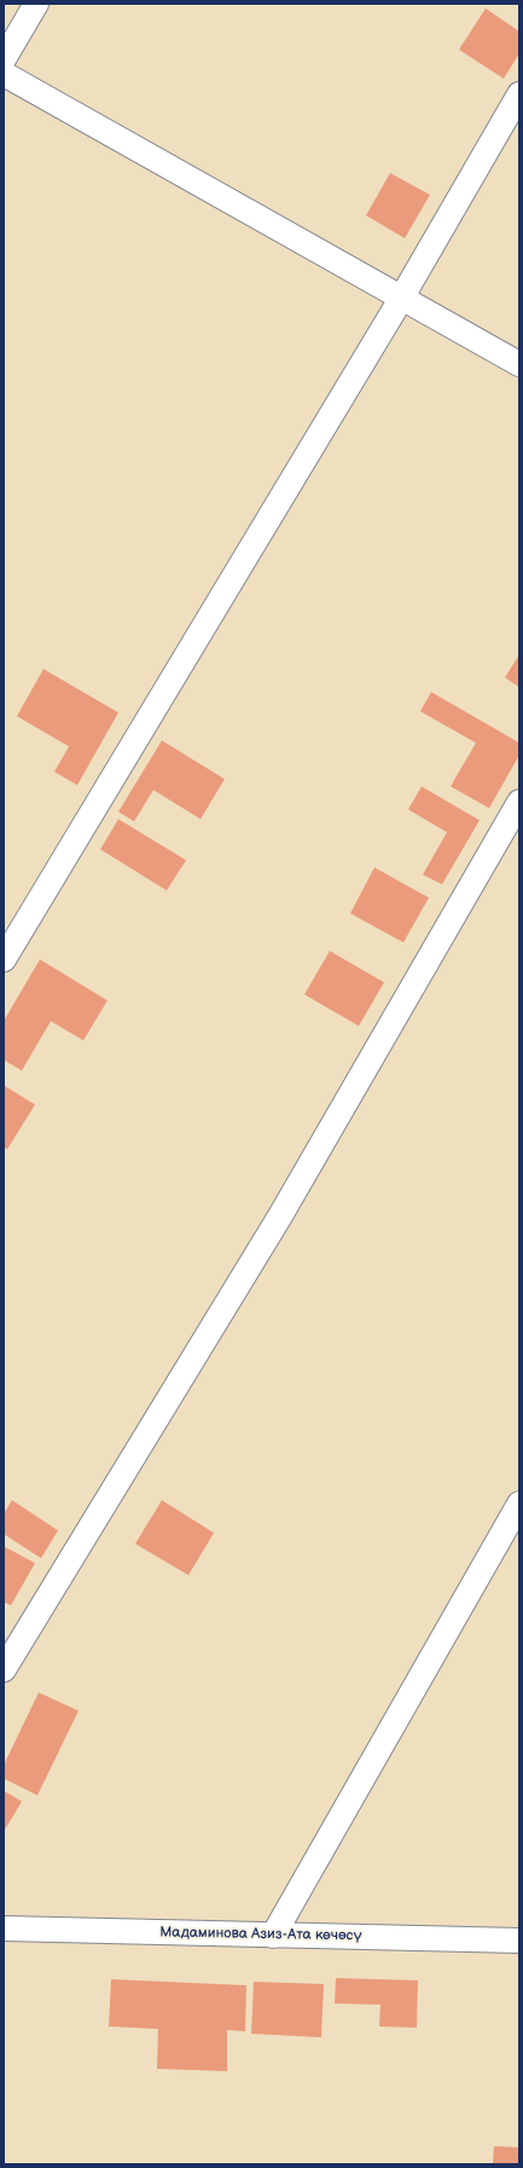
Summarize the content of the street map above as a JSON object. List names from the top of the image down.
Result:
{
  "streets": {
    "street": ["Мадаминова Азиз-Ата көчөсү"]
  }
}
